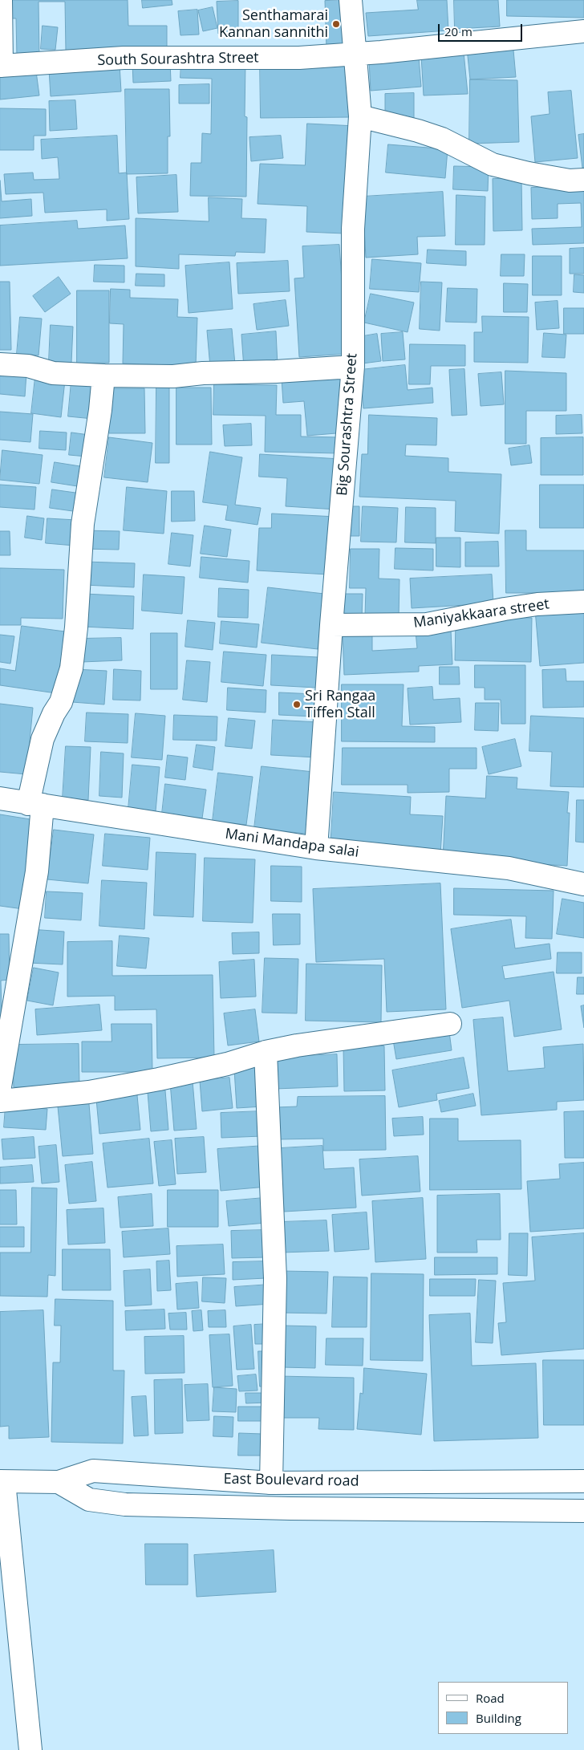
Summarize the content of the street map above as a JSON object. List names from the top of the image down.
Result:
{
  "streets": {
    "street": [
      "South Sourashtra Street",
      "Big Sourashtra Street",
      "Maniyakkaara street",
      "Mani Mandapa salai",
      "East Boulevard road"
    ]
  },
  "crossings": [
    ["South Sourashtra Street", "Big Sourashtra Street"],
    ["Big Sourashtra Street", "Maniyakkaara street"],
    ["Big Sourashtra Street", "Mani Mandapa salai"]
  ],
  "places": ["Senthamarai Kannan sannithi", "Sri Rangaa Tiffen Stall"],
  "legend": ["Road", "Building"],
  "scale_bar": "20 m"
}
